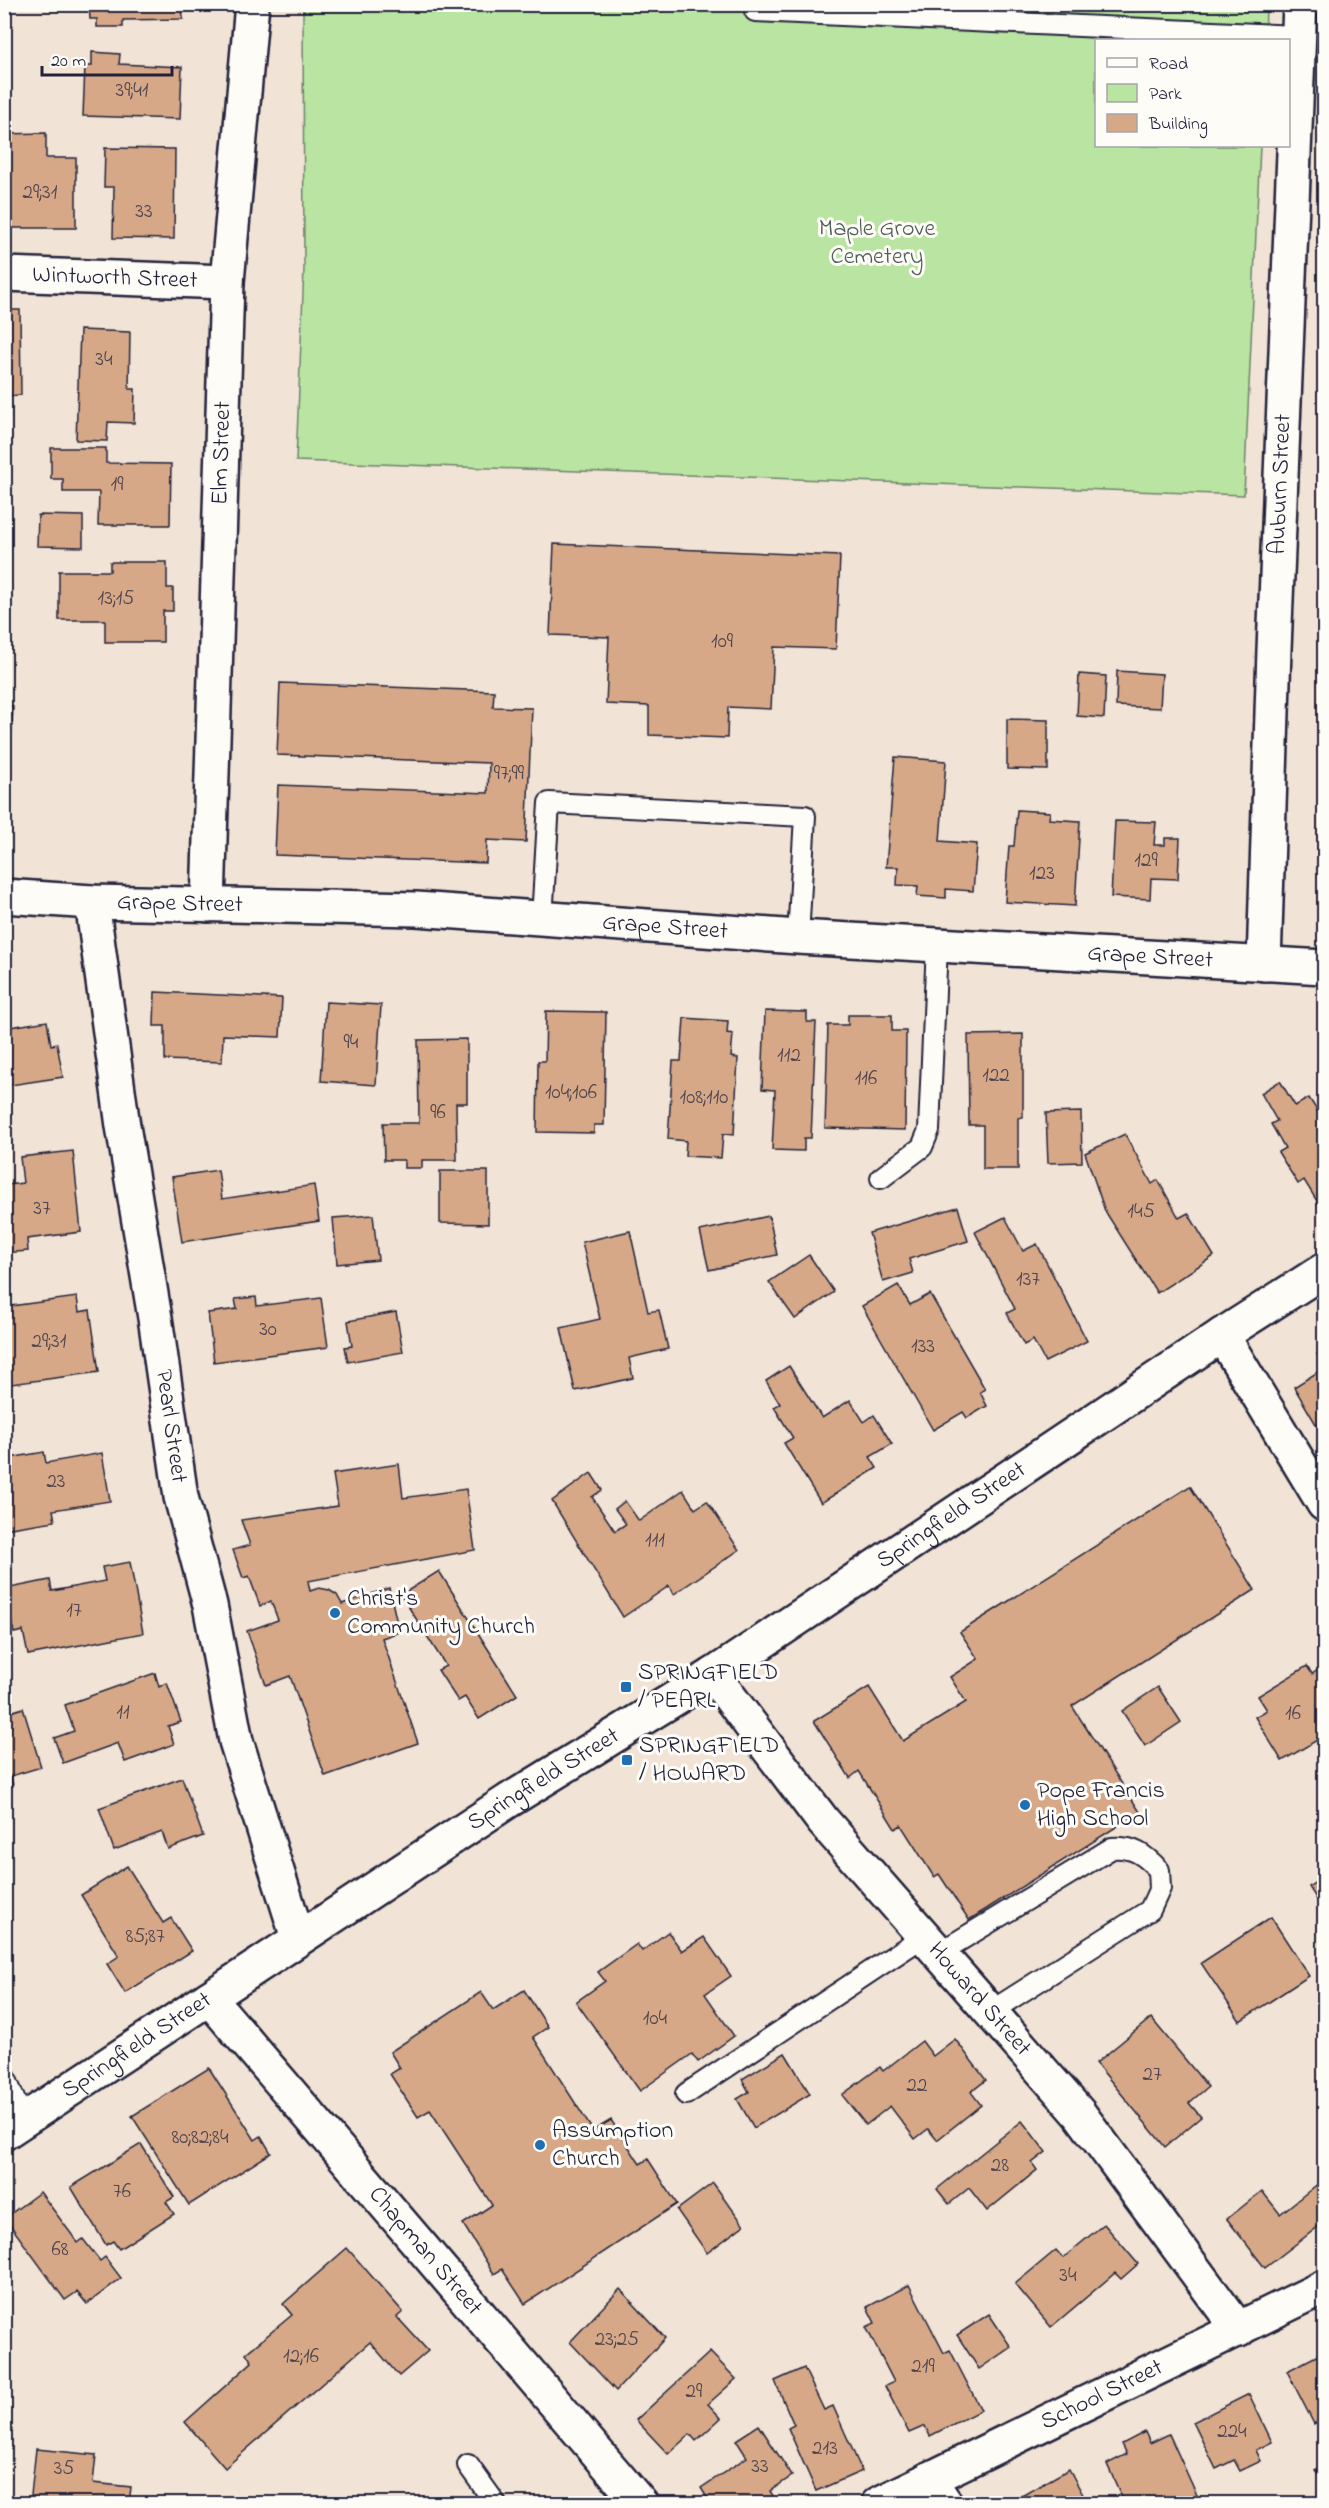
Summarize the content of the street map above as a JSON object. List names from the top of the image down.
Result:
{
  "streets": {
    "street": [
      "Wintworth Street",
      "Elm Street",
      "Auburn Street",
      "Grape Street",
      "Pearl Street",
      "Springfield Street",
      "Howard Street",
      "Chapman Street",
      "School Street"
    ]
  },
  "crossings": [
    ["Wintworth Street", "Elm Street"],
    ["Elm Street", "Grape Street"],
    ["Auburn Street", "Grape Street"],
    ["Grape Street", "Pearl Street"],
    ["Pearl Street", "Springfield Street"],
    ["Springfield Street", "Howard Street"],
    ["Springfield Street", "Chapman Street"],
    ["Howard Street", "School Street"]
  ],
  "parks": ["Maple Grove Cemetery"],
  "places": {
    "other": ["Christ's Community Church", "Pope Francis High School", "Assumption Church"],
    "transit": ["SPRINGFIELD / PEARL", "SPRINGFIELD / HOWARD"]
  },
  "house_numbers": [
    "39;41",
    "29;31",
    "33",
    "34",
    "19",
    "13;15",
    "109",
    "97;99",
    "129",
    "123",
    "94",
    "112",
    "122",
    "116",
    "104;106",
    "108;110",
    "96",
    "37",
    "145",
    "137",
    "30",
    "29;31",
    "133",
    "23",
    "111",
    "17",
    "11",
    "16",
    "85;87",
    "104",
    "27",
    "22",
    "80;82;84",
    "28",
    "76",
    "68",
    "34",
    "23;25",
    "12;16",
    "219",
    "29",
    "224",
    "213",
    "33",
    "35"
  ],
  "legend": ["Road", "Park", "Building"],
  "scale_bar": "20 m"
}
